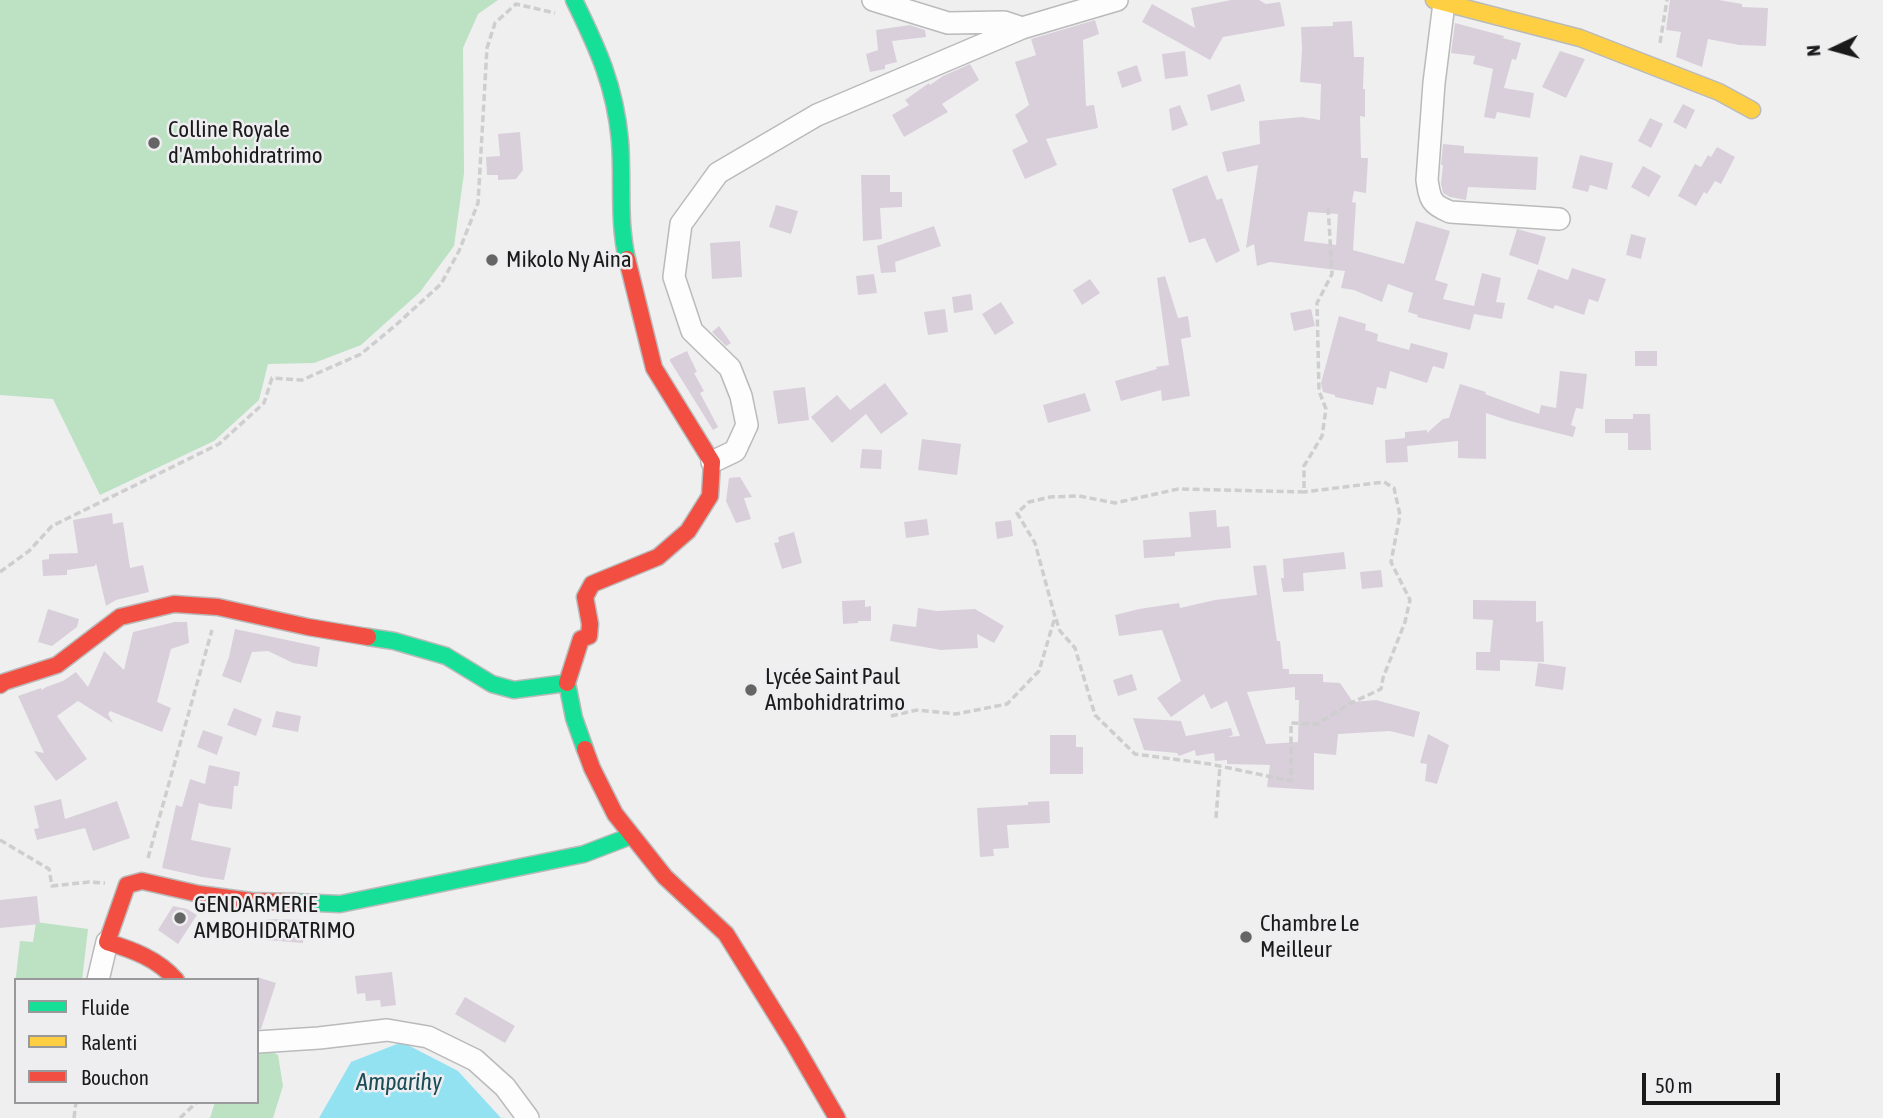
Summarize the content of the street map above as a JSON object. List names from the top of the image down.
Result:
{
  "water": ["Amparihy"],
  "places": [
    "Colline Royale d'Ambohidratrimo",
    "Mikolo Ny Aina",
    "Lycée Saint Paul Ambohidratrimo",
    "GENDARMERIE AMBOHIDRATRIMO",
    "Chambre Le Meilleur"
  ],
  "legend": ["Fluide", "Ralenti", "Bouchon"],
  "scale_bar": "50 m",
  "north": "left"
}
